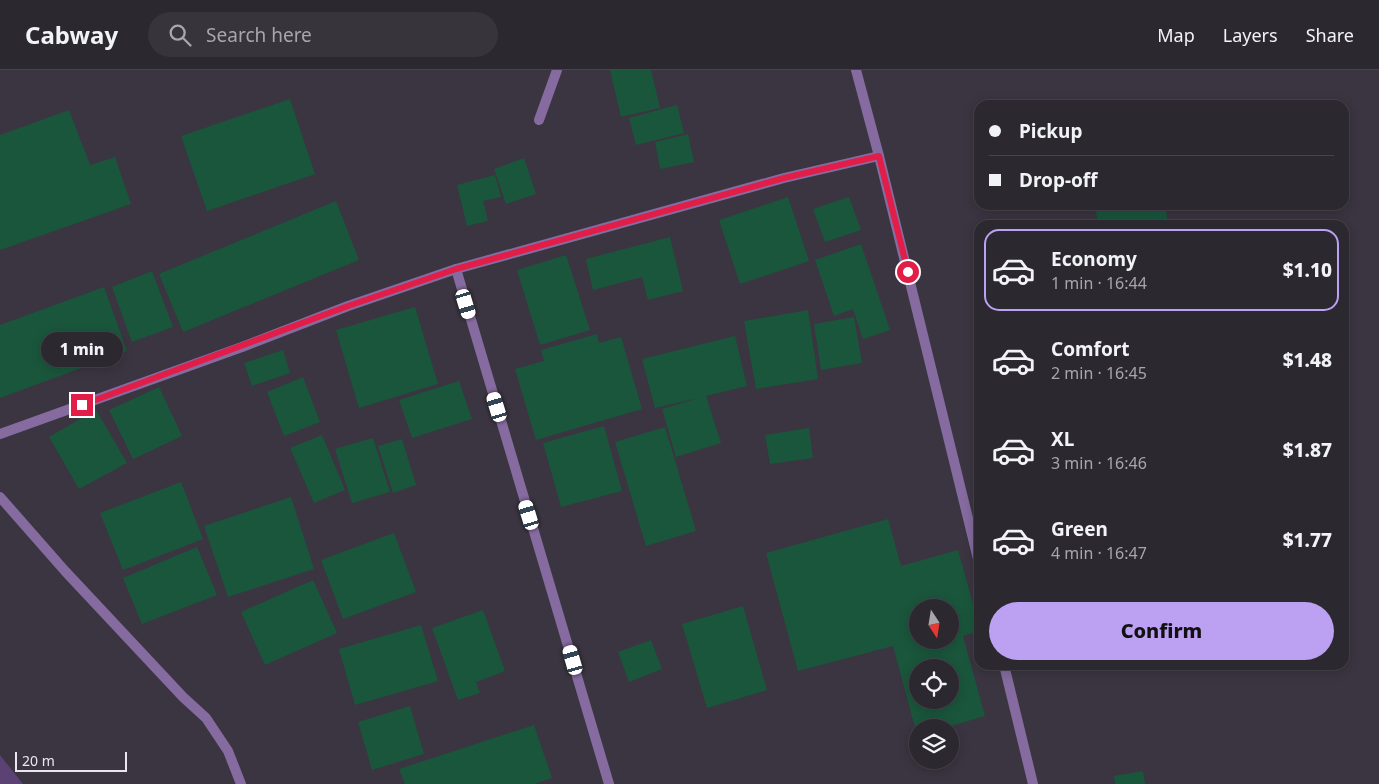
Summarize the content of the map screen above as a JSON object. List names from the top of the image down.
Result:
{
  "scale_bar": "20 m",
  "north": "bottom",
  "page": {
    "header": "Cabway",
    "search": "Search here",
    "nav": ["Map", "Layers", "Share"],
    "banner": ["Pickup", "Drop-off"],
    "list": [
      {
        "name": "Economy",
        "note": "1 min · 16:44",
        "value": "$1.10"
      },
      {
        "name": "Comfort",
        "note": "2 min · 16:45",
        "value": "$1.48"
      },
      {
        "name": "XL",
        "note": "3 min · 16:46",
        "value": "$1.87"
      },
      {
        "name": "Green",
        "note": "4 min · 16:47",
        "value": "$1.77"
      }
    ],
    "bubble": "1 min",
    "buttons": "Confirm",
    "scale": "20 m"
  }
}
